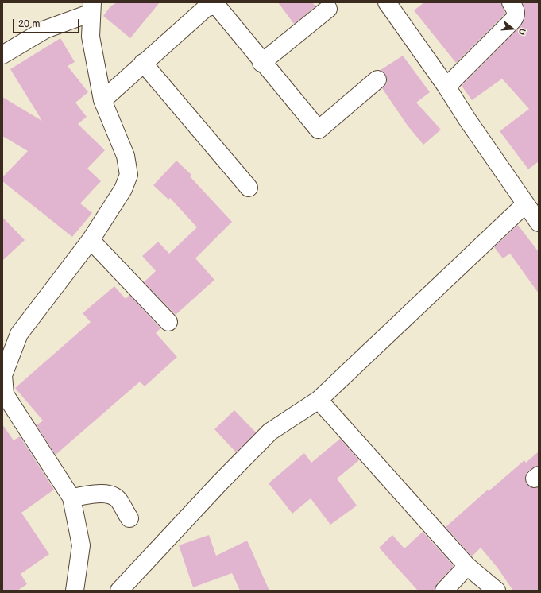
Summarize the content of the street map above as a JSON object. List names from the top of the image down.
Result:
{
  "scale_bar": "20 m",
  "north": "right"
}
